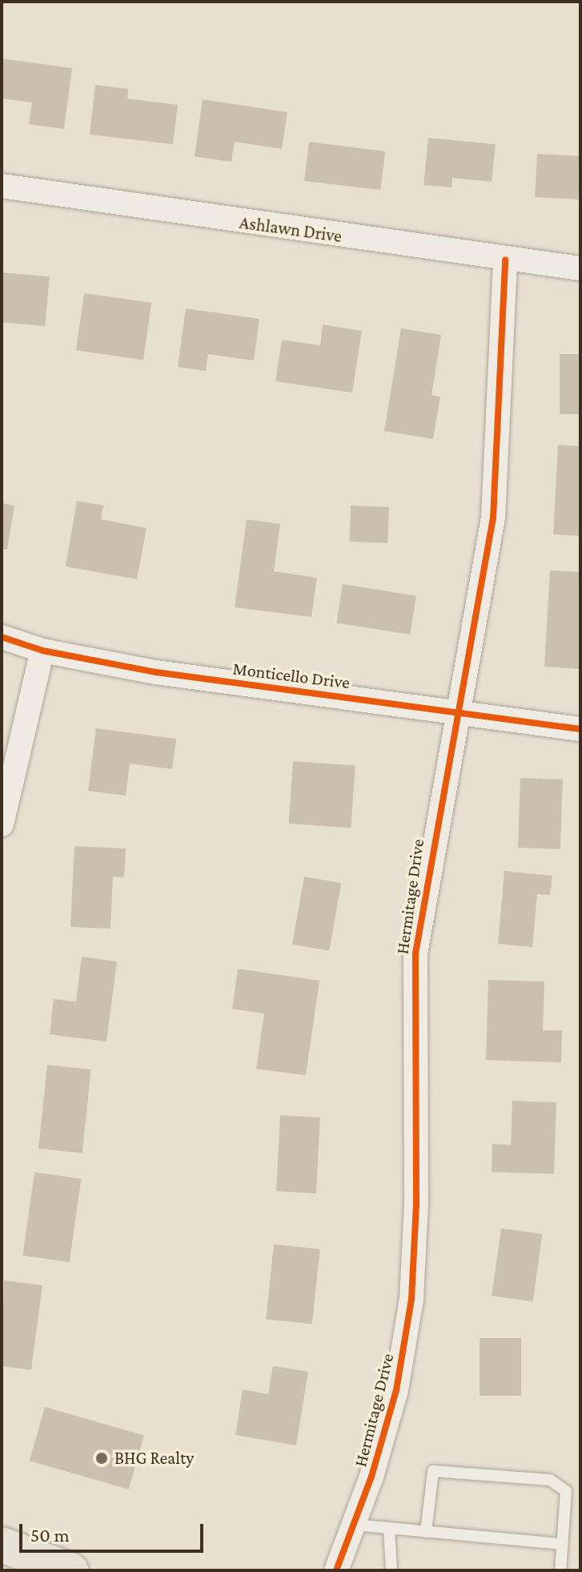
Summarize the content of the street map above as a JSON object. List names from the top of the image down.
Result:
{
  "streets": {
    "street": ["Ashlawn Drive", "Monticello Drive", "Hermitage Drive"]
  },
  "crossings": [
    ["Ashlawn Drive", "Hermitage Drive"],
    ["Monticello Drive", "Hermitage Drive"]
  ],
  "places": ["BHG Realty"],
  "scale_bar": "50 m"
}
